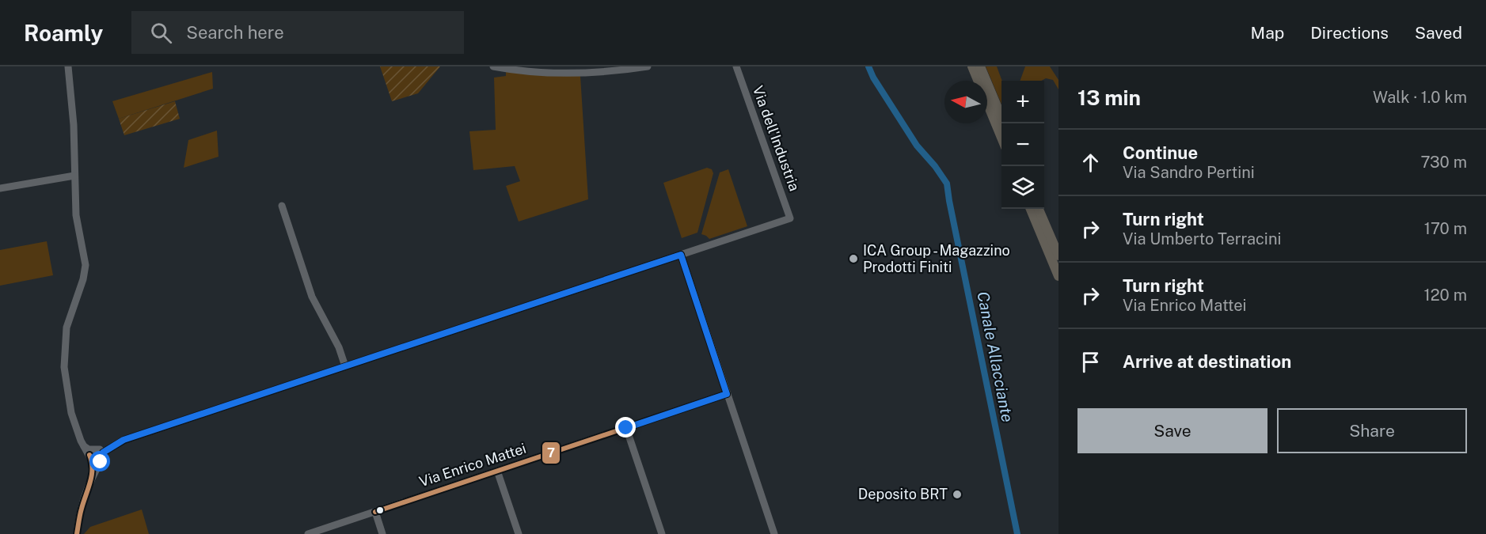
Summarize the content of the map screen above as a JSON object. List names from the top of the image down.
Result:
{
  "streets": {
    "street": ["Via dell'Industria", "Via Enrico Mattei"]
  },
  "water": ["Canale Allacciante"],
  "places": ["ICA Group - Magazzino Prodotti Finiti", "Deposito BRT"],
  "lines": ["transit line 7"],
  "north": "left",
  "page": {
    "header": "Roamly",
    "search": "Search here",
    "nav": ["Map", "Directions", "Saved"],
    "heading": ["13 min", "Walk · 1.0 km"],
    "map_buttons": ["+", "−"],
    "list": [
      ["Continue", "Via Sandro Pertini", "730 m"],
      ["Turn right", "Via Umberto Terracini", "170 m"],
      ["Turn right", "Via Enrico Mattei", "120 m"],
      "Arrive at destination"
    ],
    "buttons": ["Save", "Share"]
  }
}
